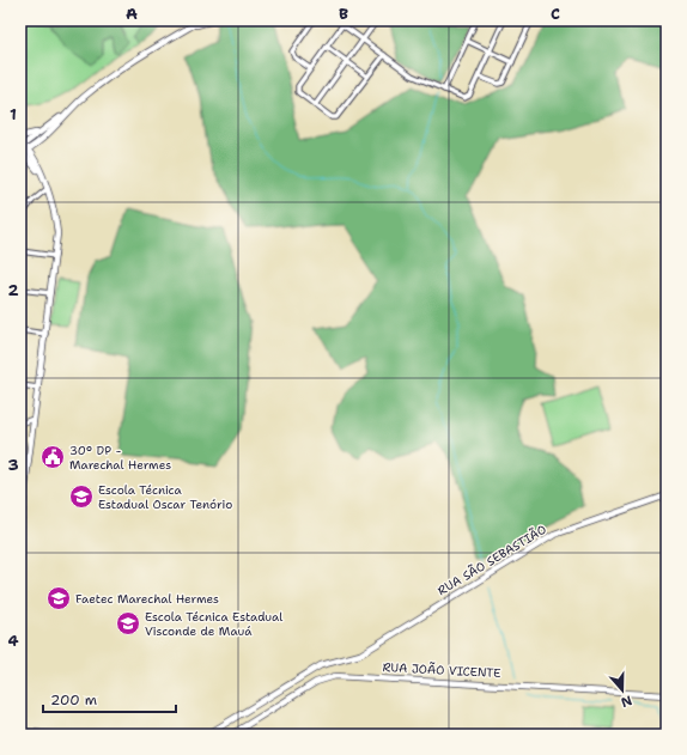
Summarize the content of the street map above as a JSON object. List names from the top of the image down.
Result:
{
  "streets": {
    "main road": ["RUA SÃO SEBASTIÃO", "RUA JOÃO VICENTE"]
  },
  "places": {
    "public building": ["30º DP - Marechal Hermes"],
    "school or university": ["Escola Técnica Estadual Oscar Tenório", "Faetec Marechal Hermes", "Escola Técnica Estadual Visconde de Mauá"]
  },
  "scale_bar": "200 m",
  "north": "bottom",
  "grid": {
    "columns": ["A", "B", "C"],
    "rows": [
      "1",
      "2",
      "3",
      "4"
    ]
  }
}
